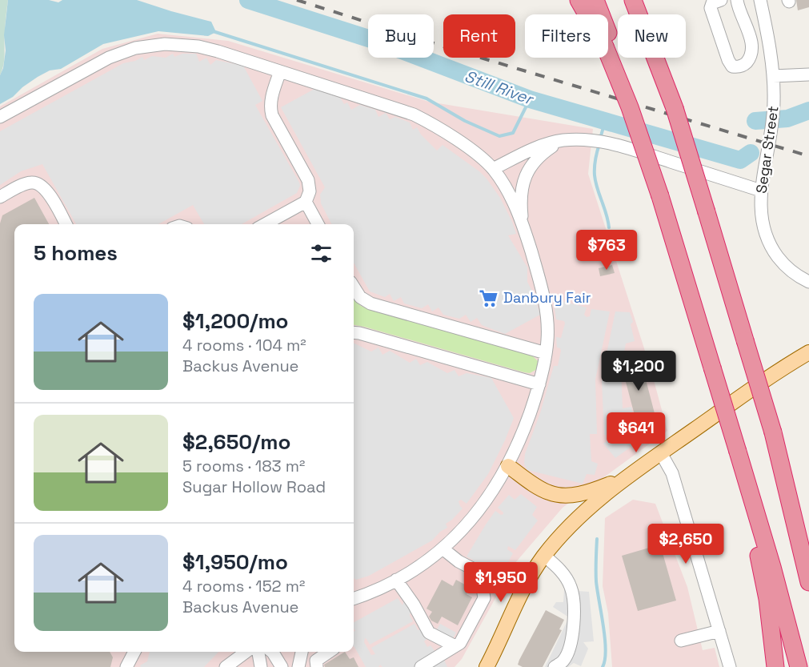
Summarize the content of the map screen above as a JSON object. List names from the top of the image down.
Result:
{
  "streets": {
    "street": ["Segar Street"]
  },
  "water": ["Still River"],
  "places": {
    "supermarket": ["Danbury Fair"]
  },
  "page": {
    "chip": [
      "Buy",
      "Rent",
      "Filters",
      "New"
    ],
    "heading": "5 homes",
    "price": [
      "$763",
      "$1,200",
      "$641",
      "$2,650",
      "$1,950"
    ],
    "list": [
      {
        "name": "$1,200/mo",
        "note": "4 rooms · 104 m² · Backus Avenue"
      },
      {
        "name": "$2,650/mo",
        "note": "5 rooms · 183 m² · Sugar Hollow Road"
      },
      {
        "name": "$1,950/mo",
        "note": "4 rooms · 152 m² · Backus Avenue"
      }
    ]
  }
}
